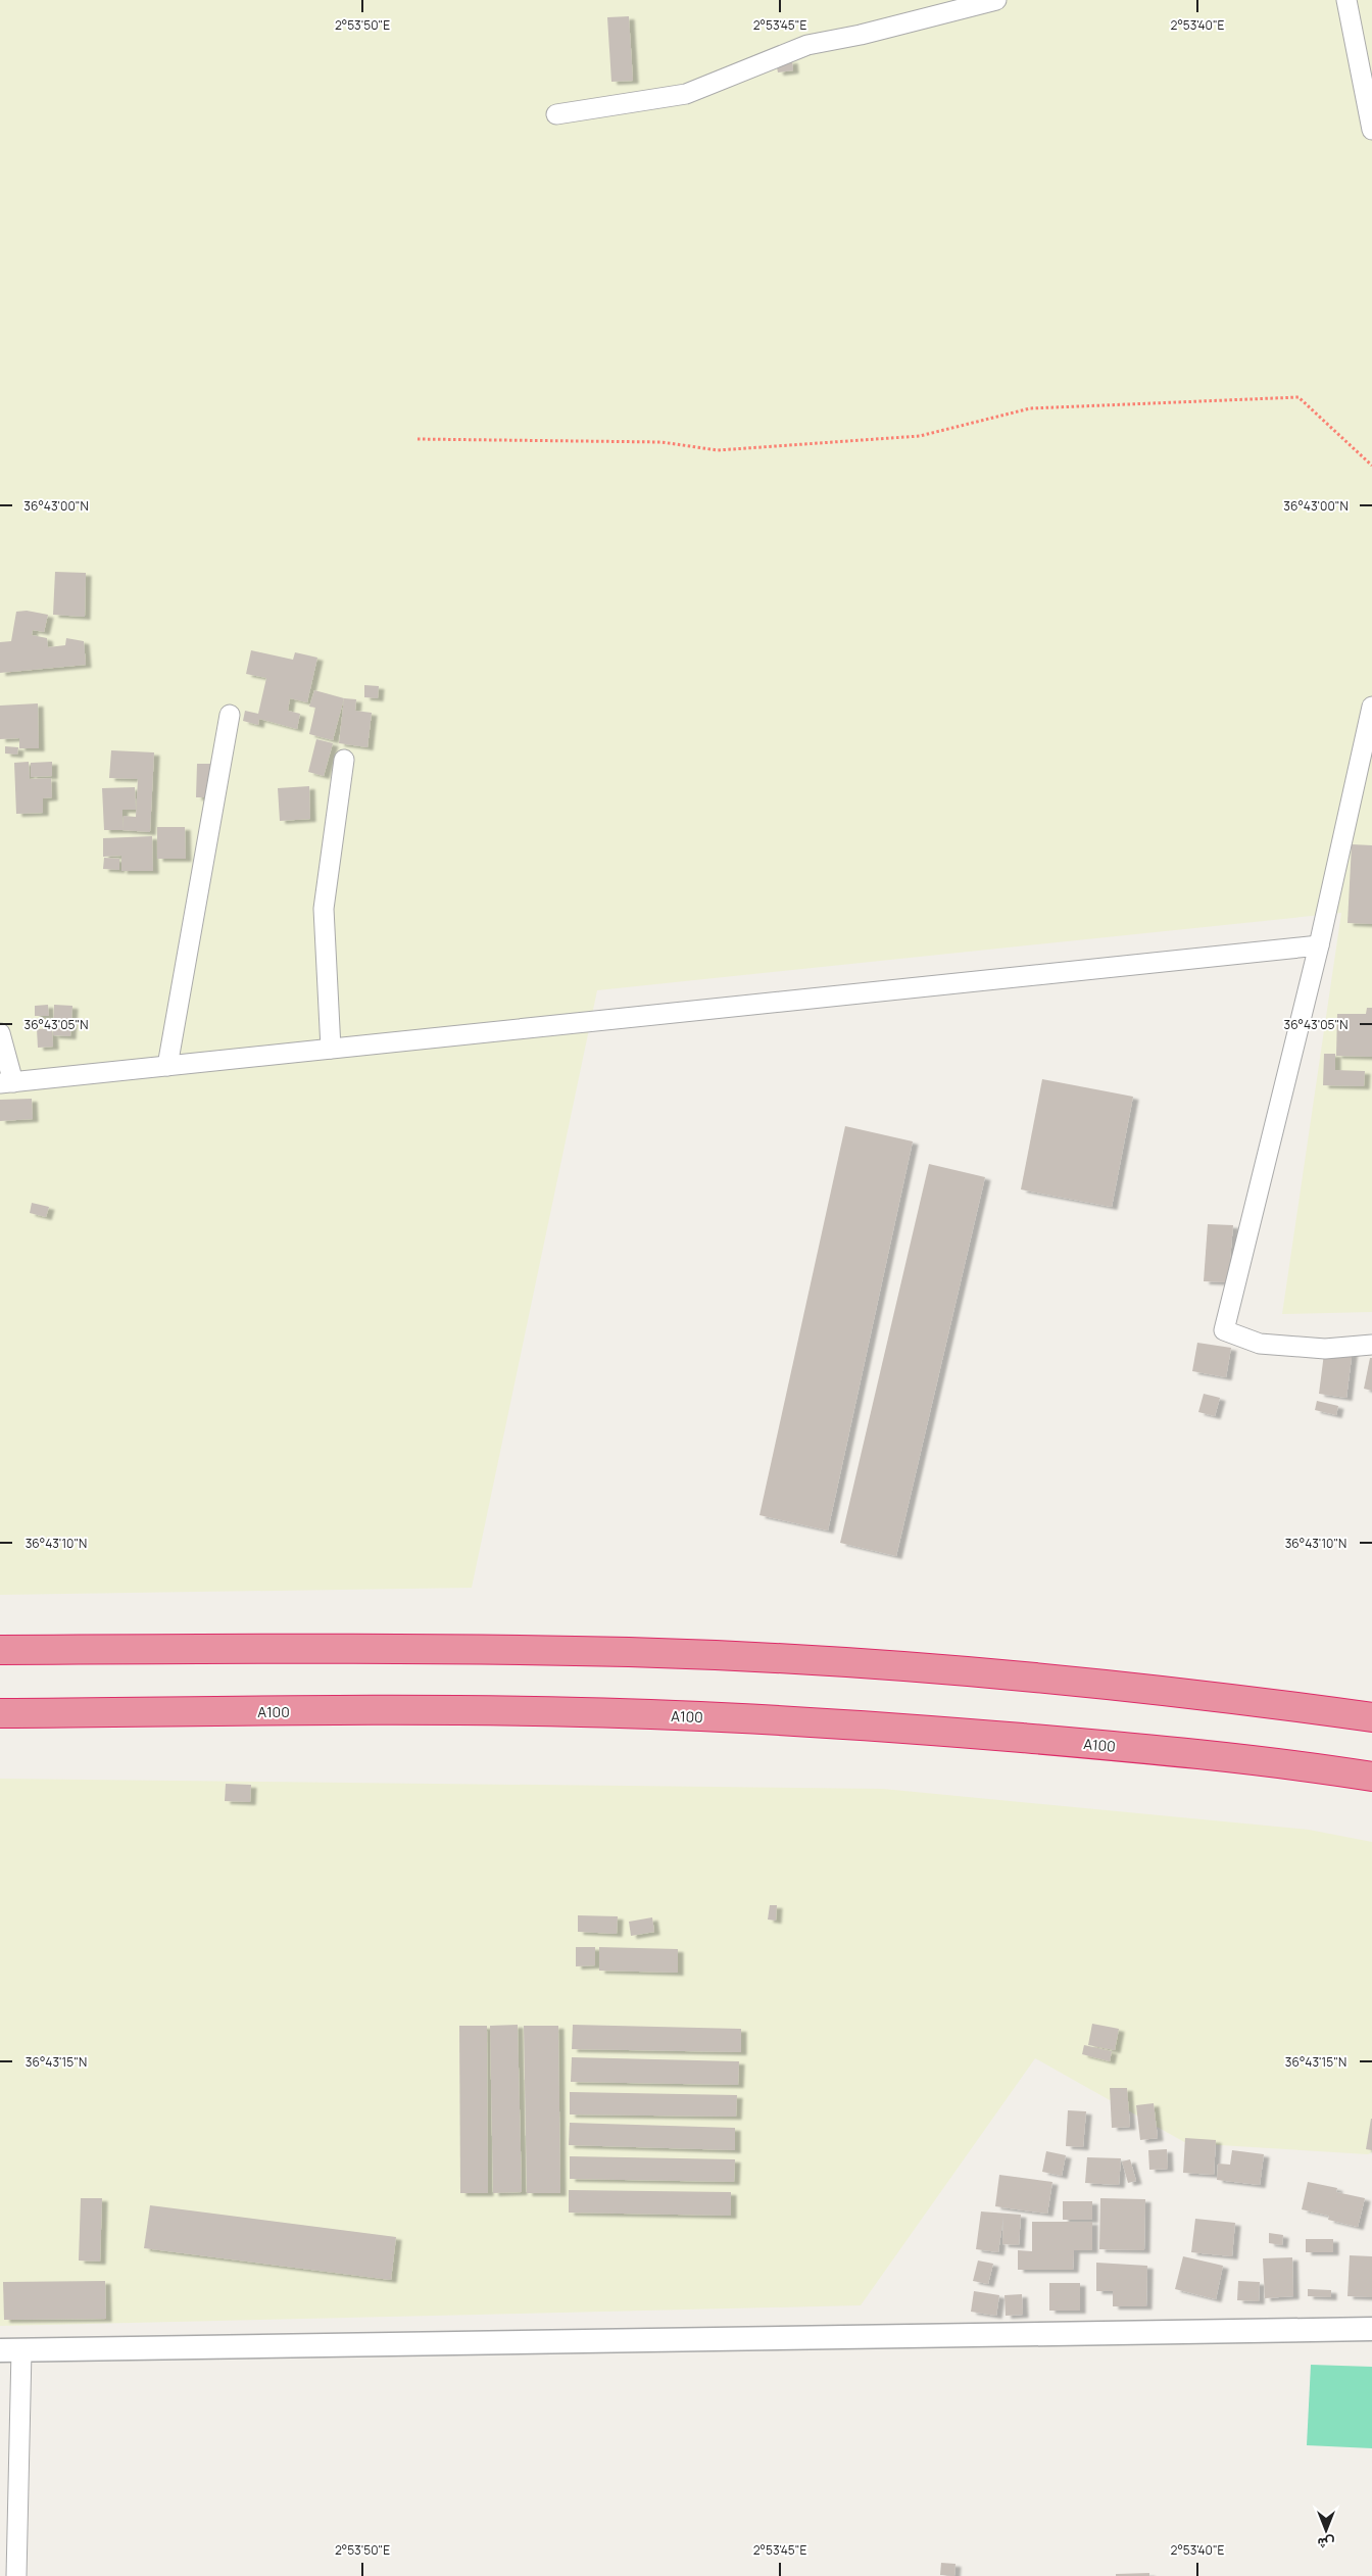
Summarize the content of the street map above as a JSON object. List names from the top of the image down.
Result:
{
  "streets": {
    "highway": ["A100"]
  },
  "north": "bottom",
  "coordinates": [
    "2°53'50\"E",
    "2°53'45\"E",
    "2°53'40\"E",
    "36°43'00\"N",
    "36°43'05\"N",
    "36°43'10\"N",
    "36°43'15\"N"
  ]
}
